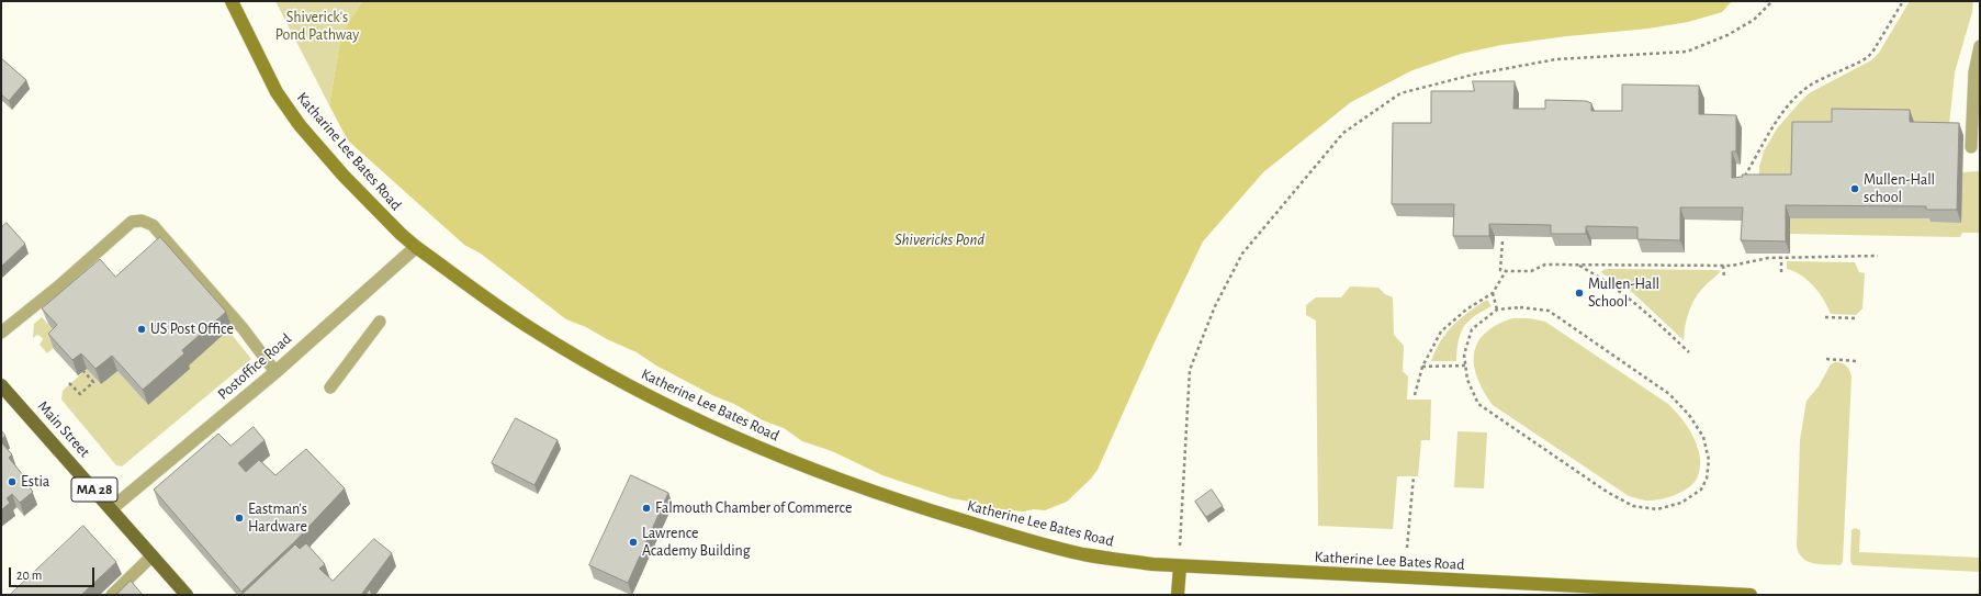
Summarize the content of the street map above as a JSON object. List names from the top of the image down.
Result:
{
  "streets": {
    "main road": ["Main Street", "MA 28"],
    "street": ["Katharine Lee Bates Road", "Postoffice Road", "Katherine Lee Bates Road"]
  },
  "crossings": [
    ["Katharine Lee Bates Road", "Postoffice Road"],
    ["Katharine Lee Bates Road", "Katherine Lee Bates Road"],
    ["Postoffice Road", "Katherine Lee Bates Road"],
    ["Postoffice Road", "Main Street"]
  ],
  "water": ["Shivericks Pond"],
  "parks": ["Shiverick's Pond Pathway"],
  "places": [
    "Mullen-Hall school",
    "Mullen-Hall School",
    "US Post Office",
    "Estia",
    "Falmouth Chamber of Commerce",
    "Eastman's Hardware",
    "Lawrence Academy Building"
  ],
  "scale_bar": "20 m"
}
